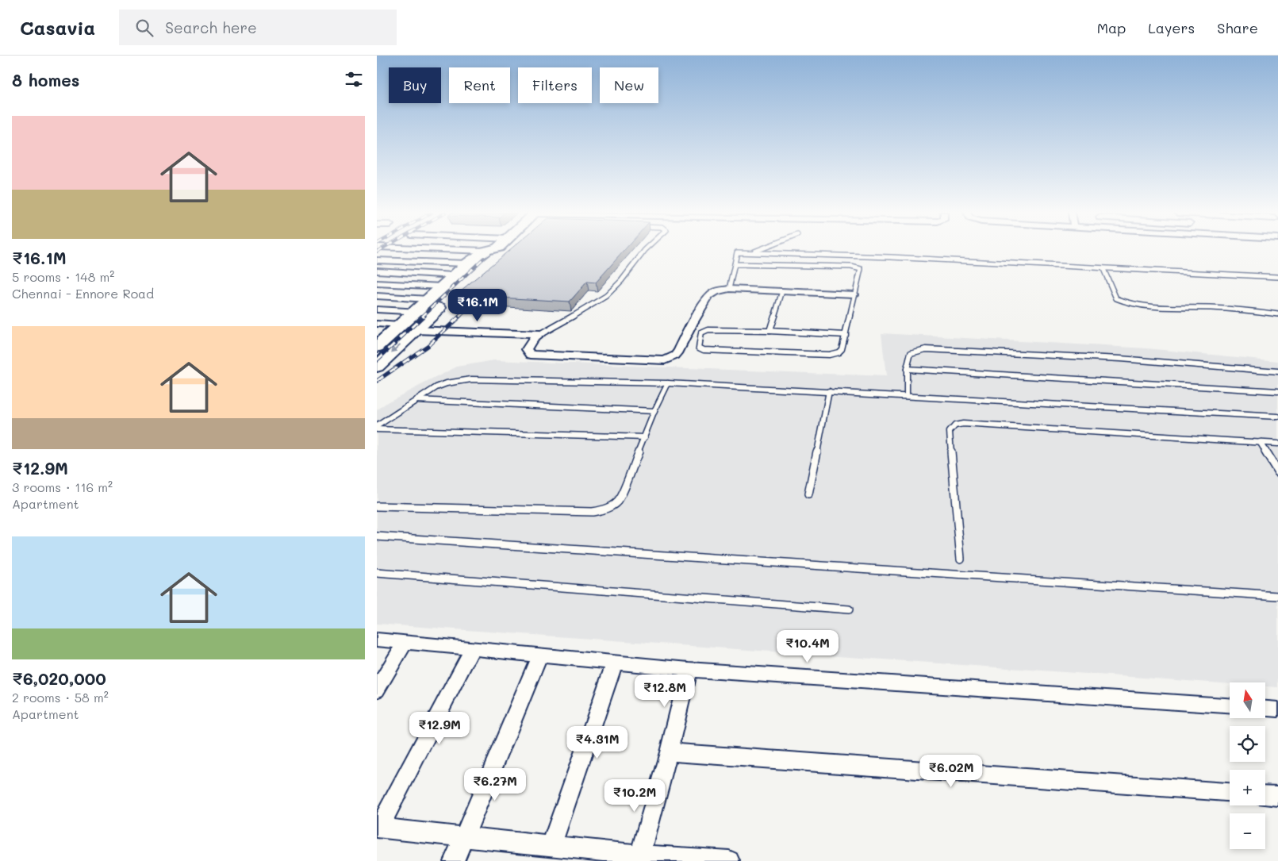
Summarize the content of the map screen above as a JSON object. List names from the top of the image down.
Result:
{
  "north": "top",
  "page": {
    "header": "Casavia",
    "search": "Search here",
    "nav": ["Map", "Layers", "Share"],
    "heading": "8 homes",
    "chip": [
      "Buy",
      "Rent",
      "Filters",
      "New"
    ],
    "list": [
      {
        "name": "₹16.1M",
        "note": "5 rooms · 148 m² · Chennai - Ennore Road"
      },
      {
        "name": "₹12.9M",
        "note": "3 rooms · 116 m² · Apartment"
      },
      {
        "name": "₹6,020,000",
        "note": "2 rooms · 58 m² · Apartment"
      }
    ],
    "price": [
      "₹16.1M",
      "₹10.4M",
      "₹12.8M",
      "₹12.9M",
      "₹4.31M",
      "₹6.02M",
      "₹6.27M",
      "₹10.2M"
    ],
    "map_buttons": ["+", "−"]
  }
}
